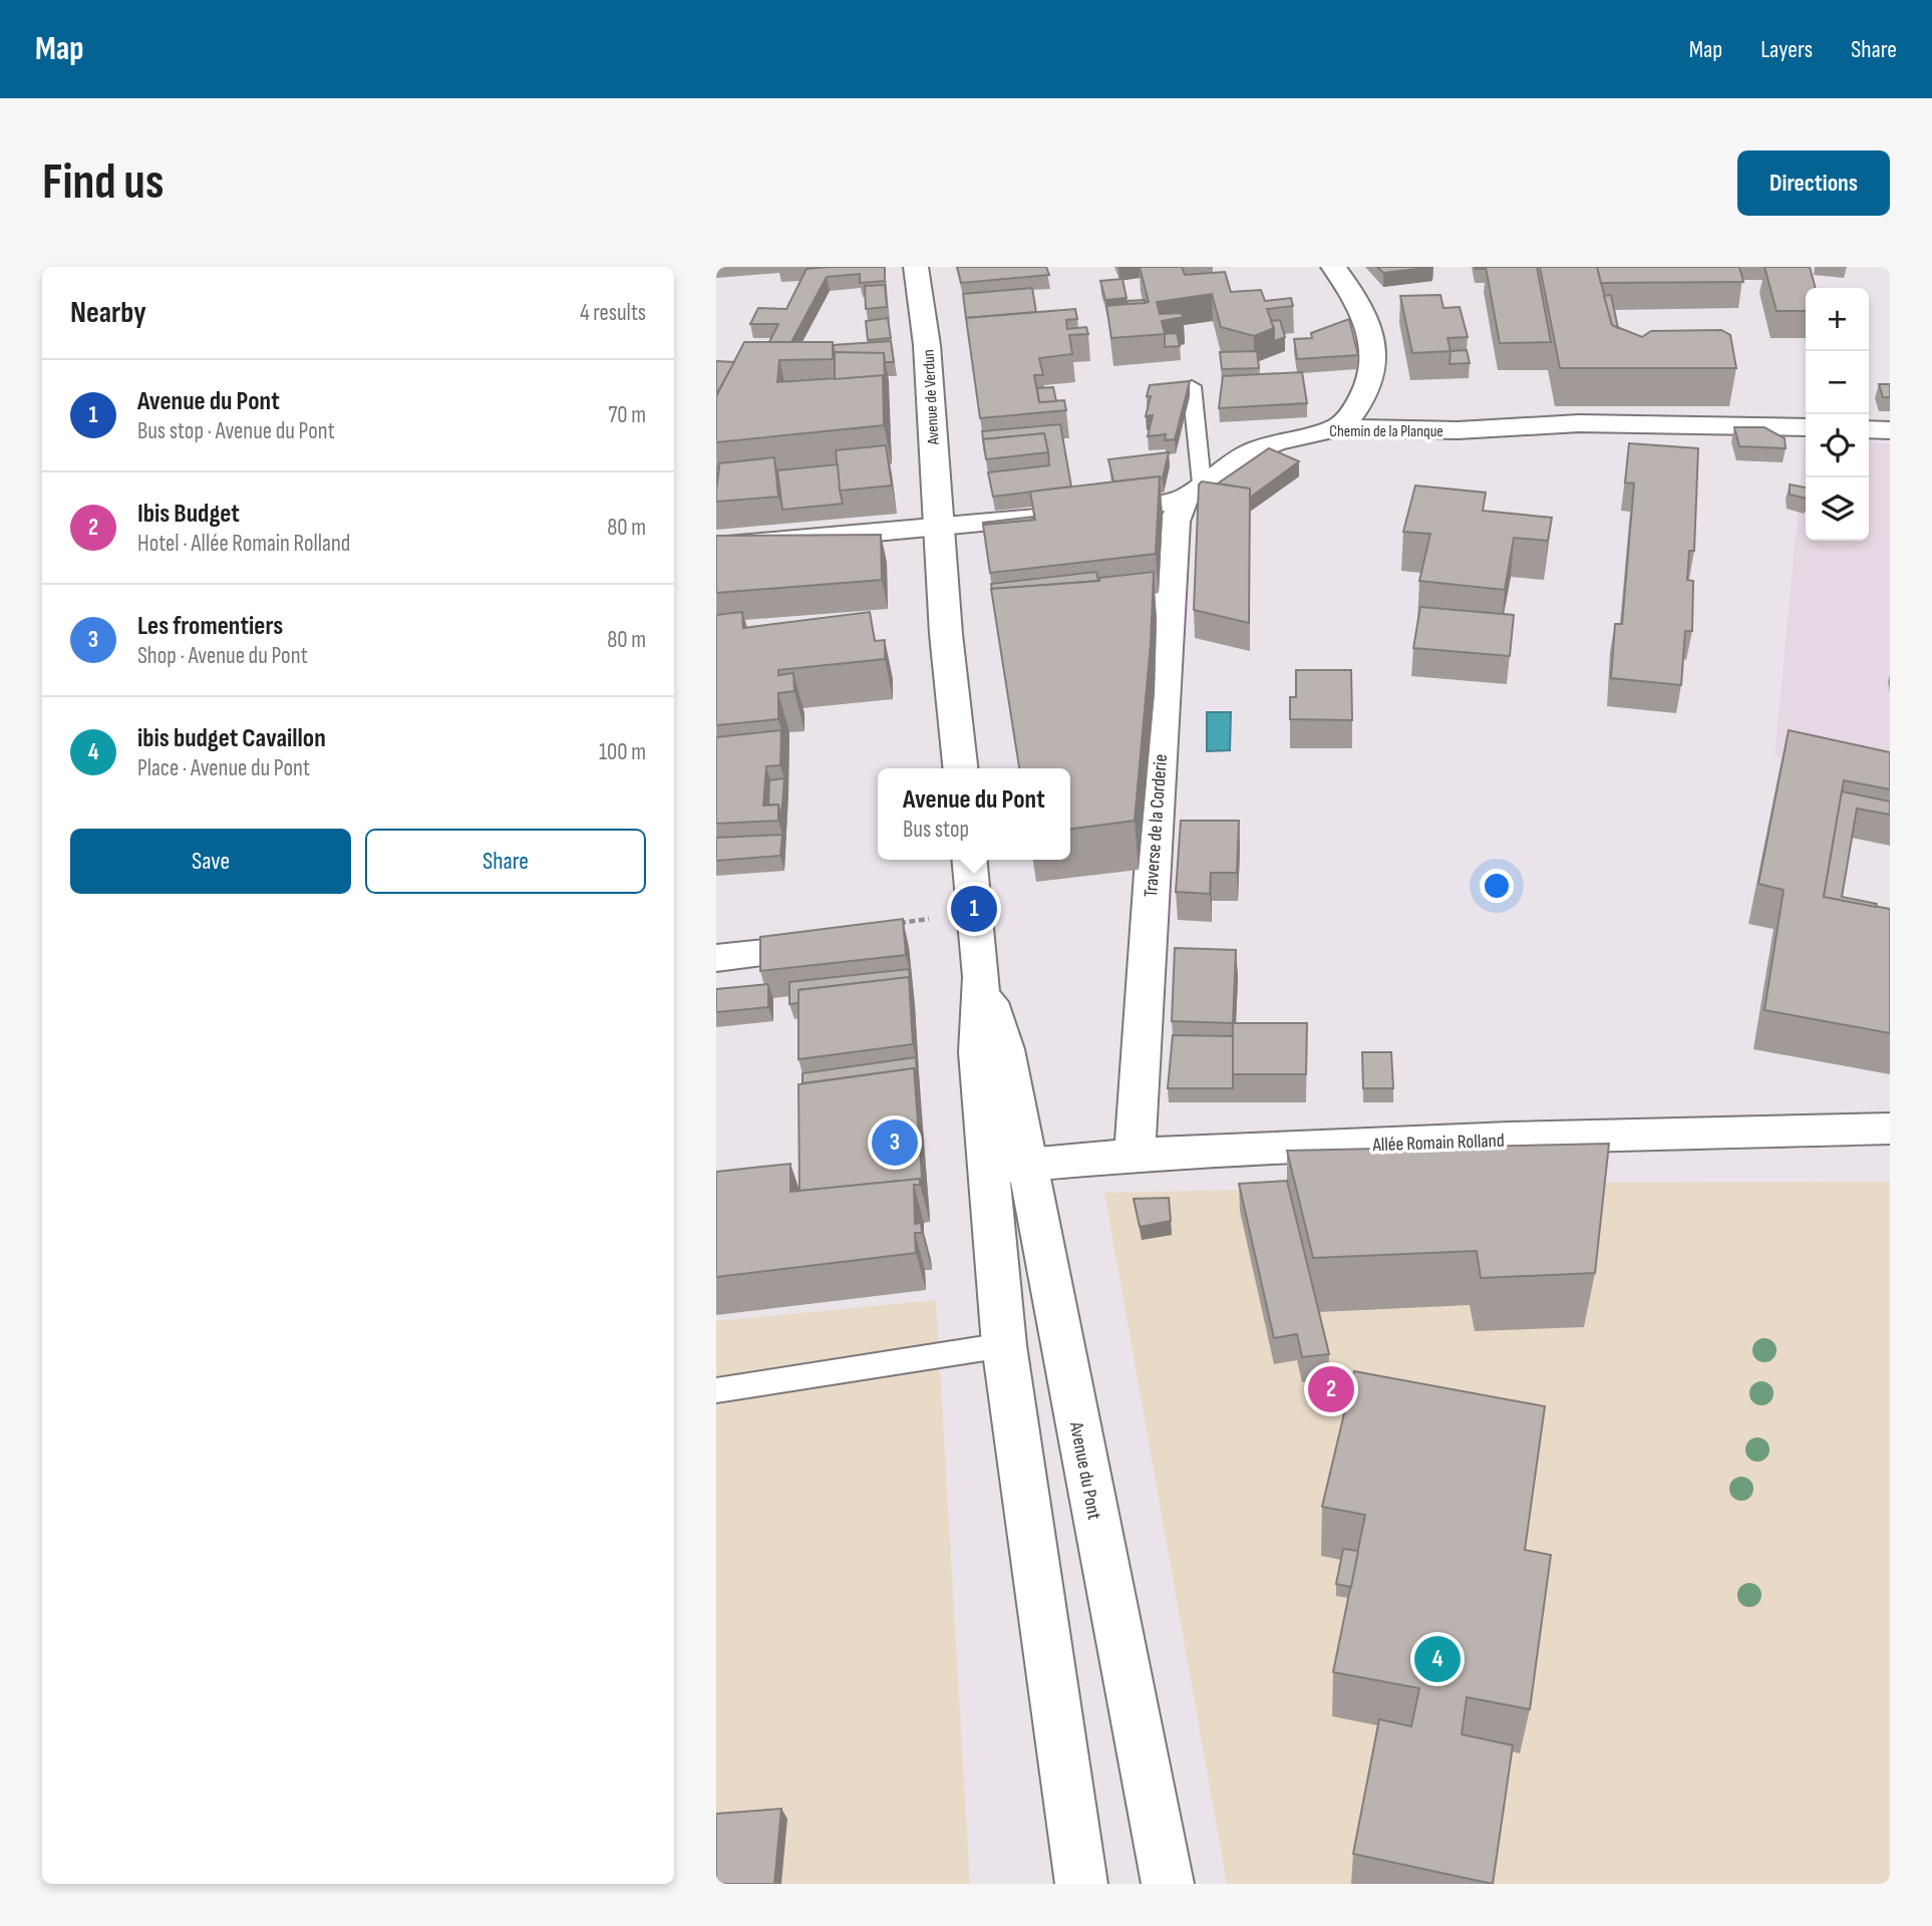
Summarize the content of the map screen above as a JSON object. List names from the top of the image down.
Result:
{
  "streets": {
    "street": [
      "Avenue de Verdun",
      "Chemin de la Planque",
      "Traverse de la Corderie",
      "Allée Romain Rolland",
      "Avenue du Pont"
    ]
  },
  "crossings": [
    ["Avenue de Verdun", "Chemin de la Planque"],
    ["Chemin de la Planque", "Traverse de la Corderie"],
    ["Traverse de la Corderie", "Allée Romain Rolland"],
    ["Allée Romain Rolland", "Avenue du Pont"]
  ],
  "page": {
    "header": "Map",
    "nav": ["Map", "Layers", "Share"],
    "buttons": [
      "Directions",
      ["Save", "Share"]
    ],
    "title": "Find us",
    "heading": ["Nearby", "4 results"],
    "map_buttons": ["+", "−"],
    "list": [
      {
        "mark": "1",
        "name": "Avenue du Pont",
        "note": "Bus stop · Avenue du Pont",
        "value": "70 m"
      },
      {
        "mark": "2",
        "name": "Ibis Budget",
        "note": "Hotel · Allée Romain Rolland",
        "value": "80 m"
      },
      {
        "mark": "3",
        "name": "Les fromentiers",
        "note": "Shop · Avenue du Pont",
        "value": "80 m"
      },
      {
        "mark": "4",
        "name": "ibis budget Cavaillon",
        "note": "Place · Avenue du Pont",
        "value": "100 m"
      }
    ],
    "popup": ["Avenue du Pont", "Bus stop"],
    "pins": [
      "1",
      "3",
      "2",
      "4"
    ]
  }
}
